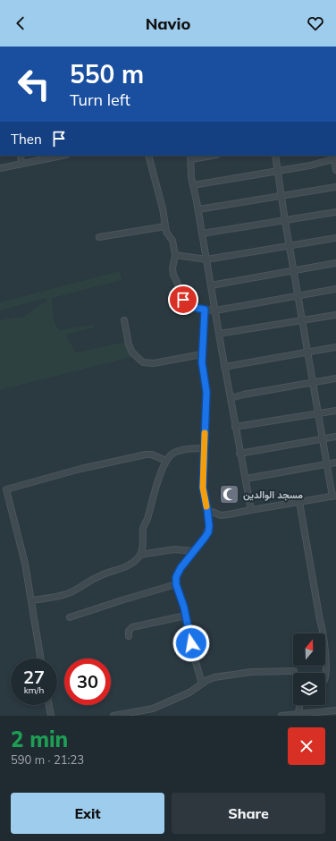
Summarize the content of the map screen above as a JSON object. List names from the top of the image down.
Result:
{
  "places": {
    "mosque": ["مسجد الوالدين"]
  },
  "north": "top",
  "page": {
    "header": "Navio",
    "turn": ["550 m", "Turn left"],
    "then": "Then",
    "speed": "27 km/h",
    "limit": "30",
    "heading": ["2 min", "590 m · 21:23"],
    "buttons": ["Exit", "Share"]
  }
}
